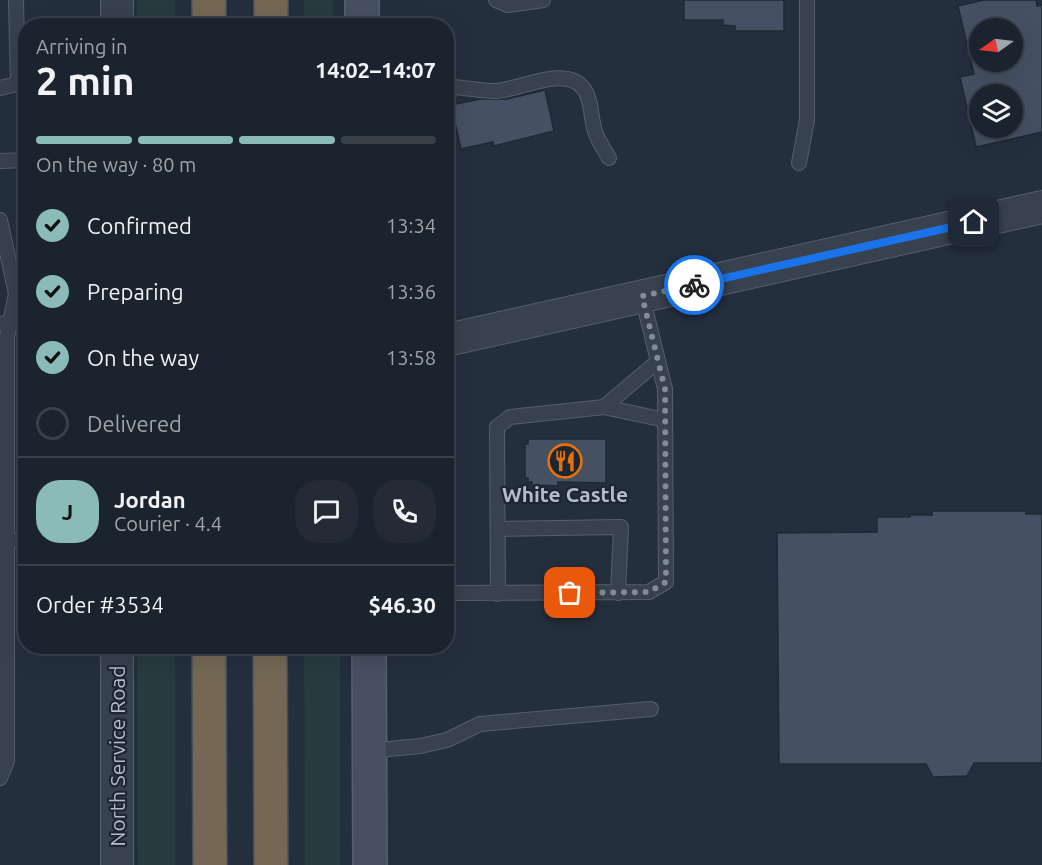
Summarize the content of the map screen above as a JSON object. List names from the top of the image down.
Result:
{
  "streets": {
    "street": ["North Service Road"]
  },
  "places": {
    "restaurant": ["White Castle"]
  },
  "north": "left",
  "page": {
    "heading": ["2 min", "Arriving in", "14:02–14:07"],
    "panel": [
      "Jordan",
      "Courier · 4.4",
      "Order #3534",
      "$46.30"
    ],
    "bar": "On the way · 80 m",
    "list": [
      ["Confirmed", "13:34"],
      ["Preparing", "13:36"],
      ["On the way", "13:58"],
      "Delivered"
    ],
    "round": "J"
  }
}
